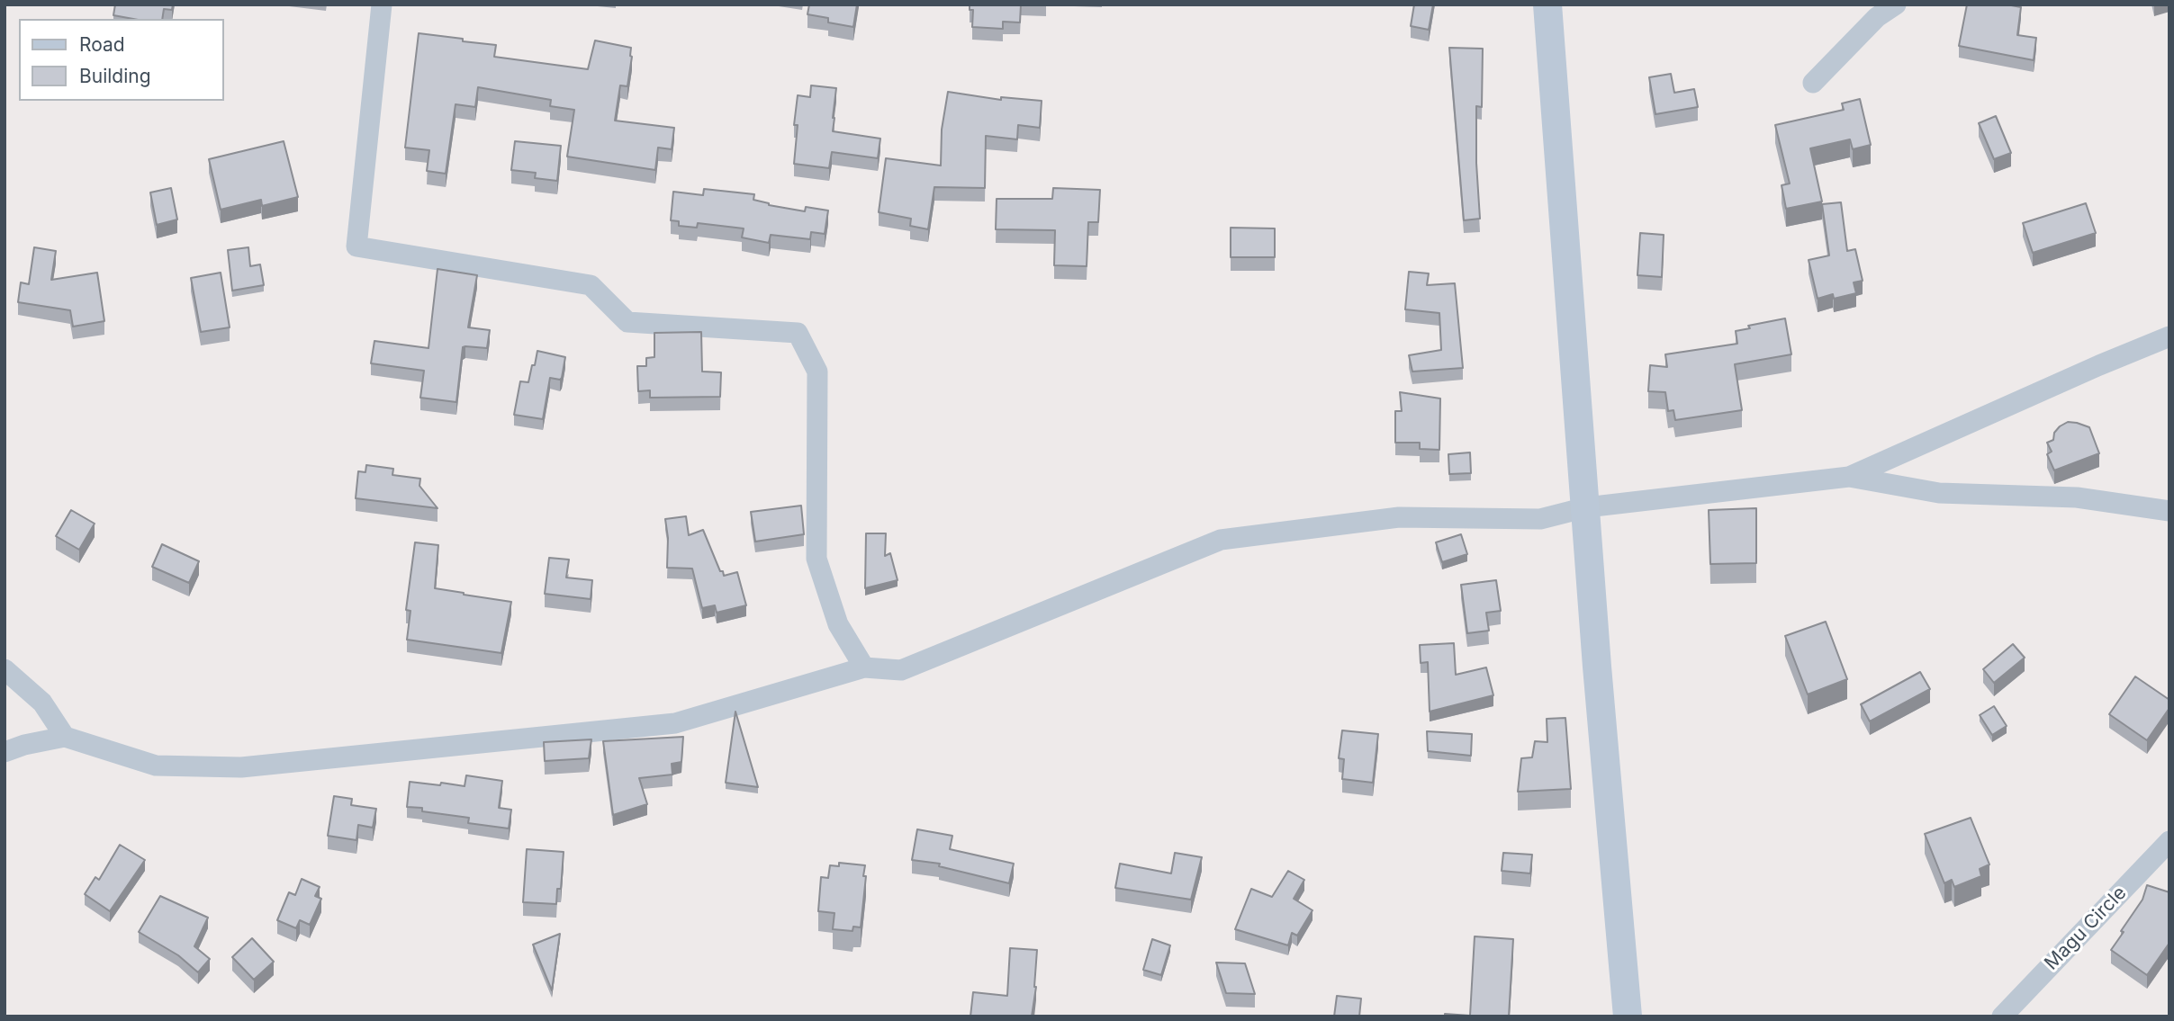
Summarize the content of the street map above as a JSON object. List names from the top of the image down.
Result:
{
  "streets": {
    "street": ["Magu Circle"]
  },
  "legend": ["Road", "Building"]
}
